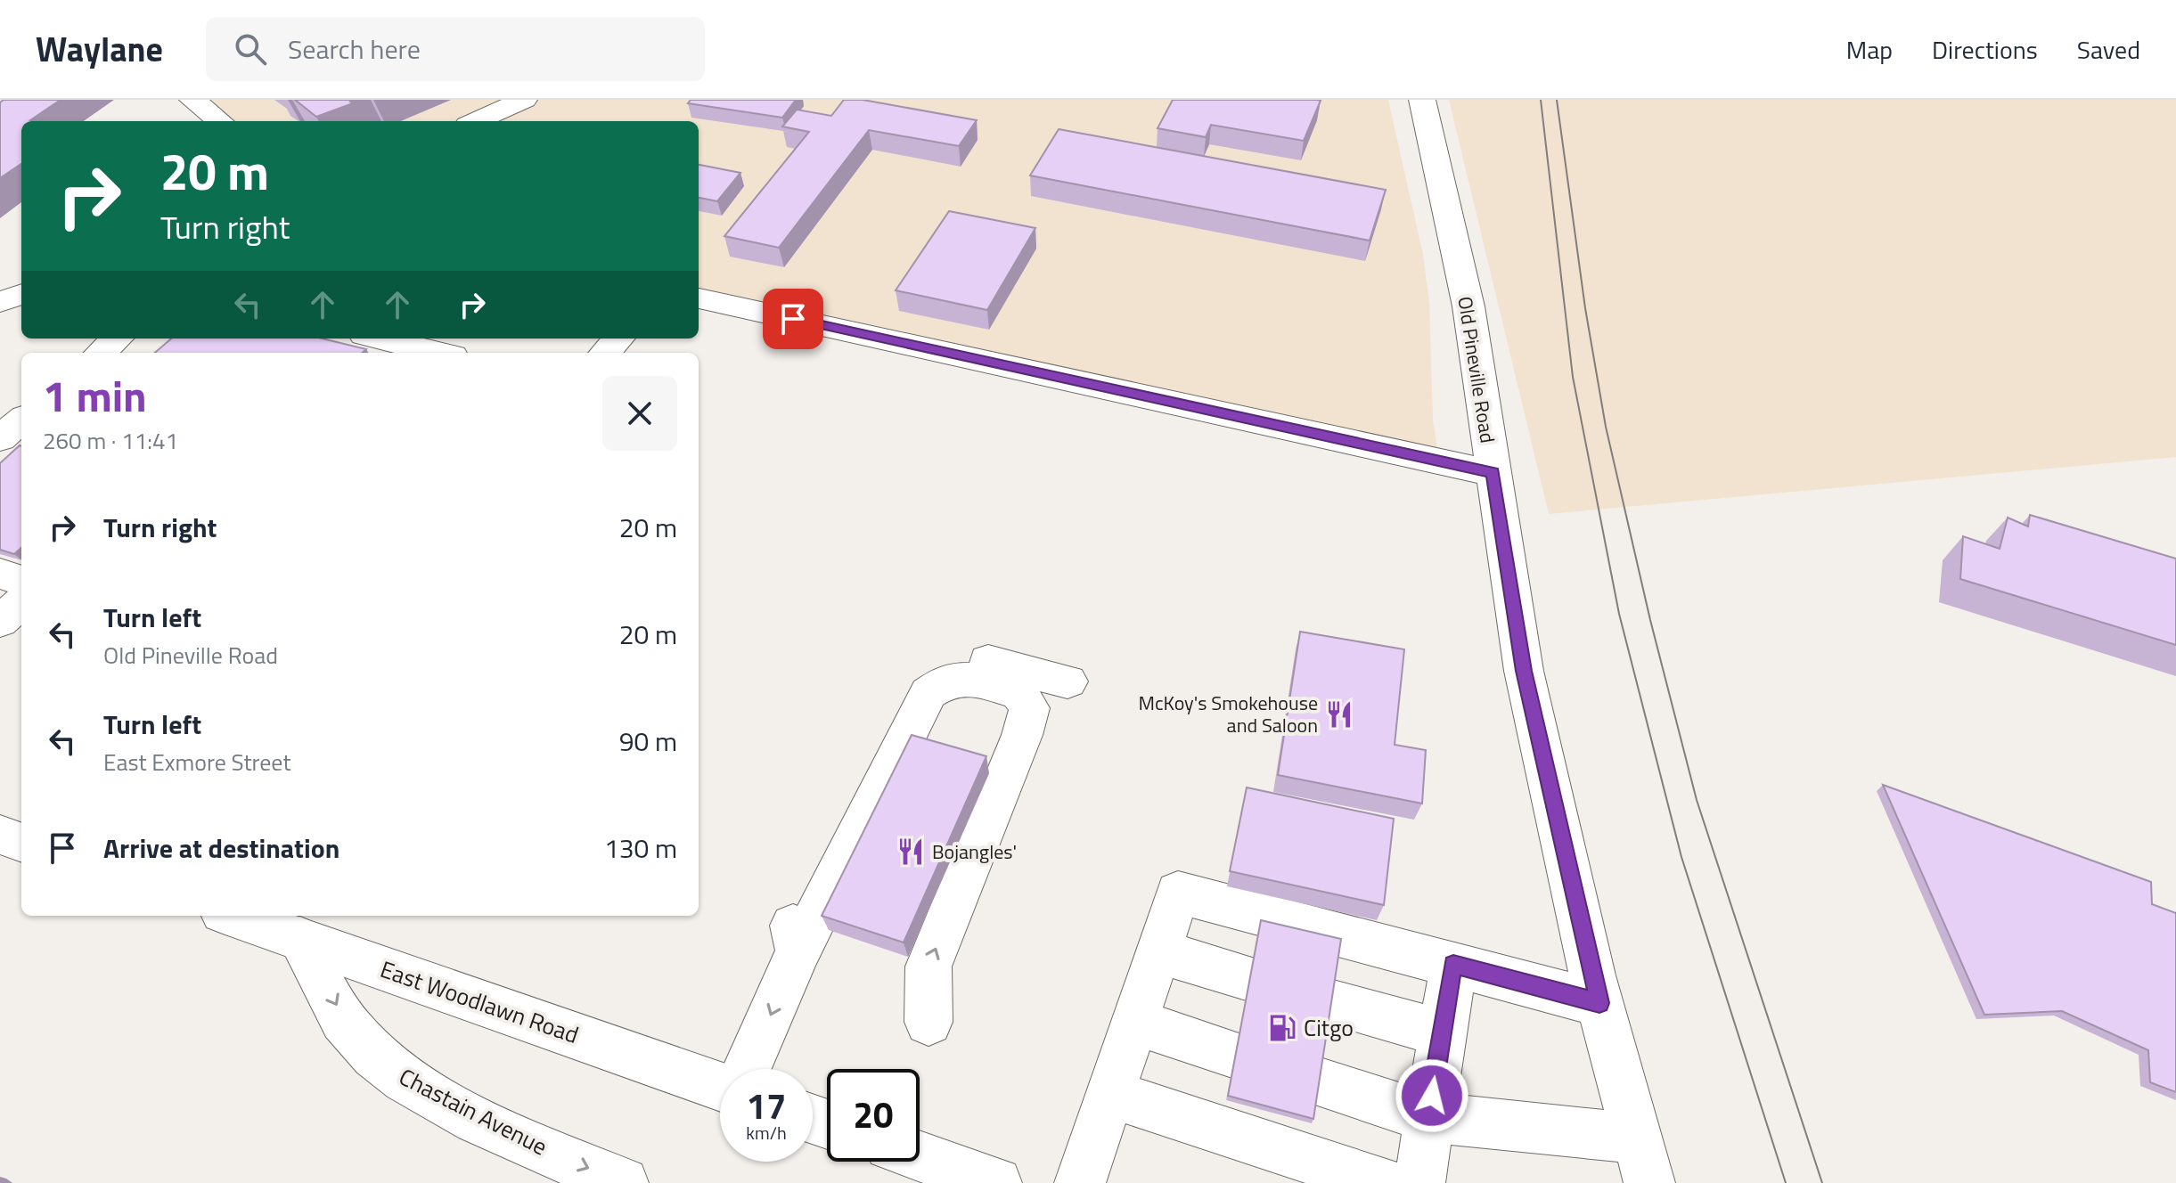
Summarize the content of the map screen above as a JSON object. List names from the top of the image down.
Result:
{
  "streets": {
    "street": ["Old Pineville Road", "East Woodlawn Road", "Chastain Avenue"]
  },
  "crossings": [
    ["East Woodlawn Road", "Chastain Avenue"]
  ],
  "one_way": ["Chastain Avenue"],
  "places": {
    "restaurant": ["McKoy's Smokehouse and Saloon", "Bojangles'"],
    "fuel station": ["Citgo"]
  },
  "page": {
    "header": "Waylane",
    "search": "Search here",
    "nav": ["Map", "Directions", "Saved"],
    "turn": ["20 m", "Turn right"],
    "heading": ["1 min", "260 m · 11:41"],
    "list": [
      {
        "name": "Turn right",
        "value": "20 m"
      },
      {
        "name": "Turn left",
        "note": "Old Pineville Road",
        "value": "20 m"
      },
      {
        "name": "Turn left",
        "note": "East Exmore Street",
        "value": "90 m"
      },
      {
        "name": "Arrive at destination",
        "value": "130 m"
      }
    ],
    "speed": "17 km/h",
    "limit": "20"
  }
}
